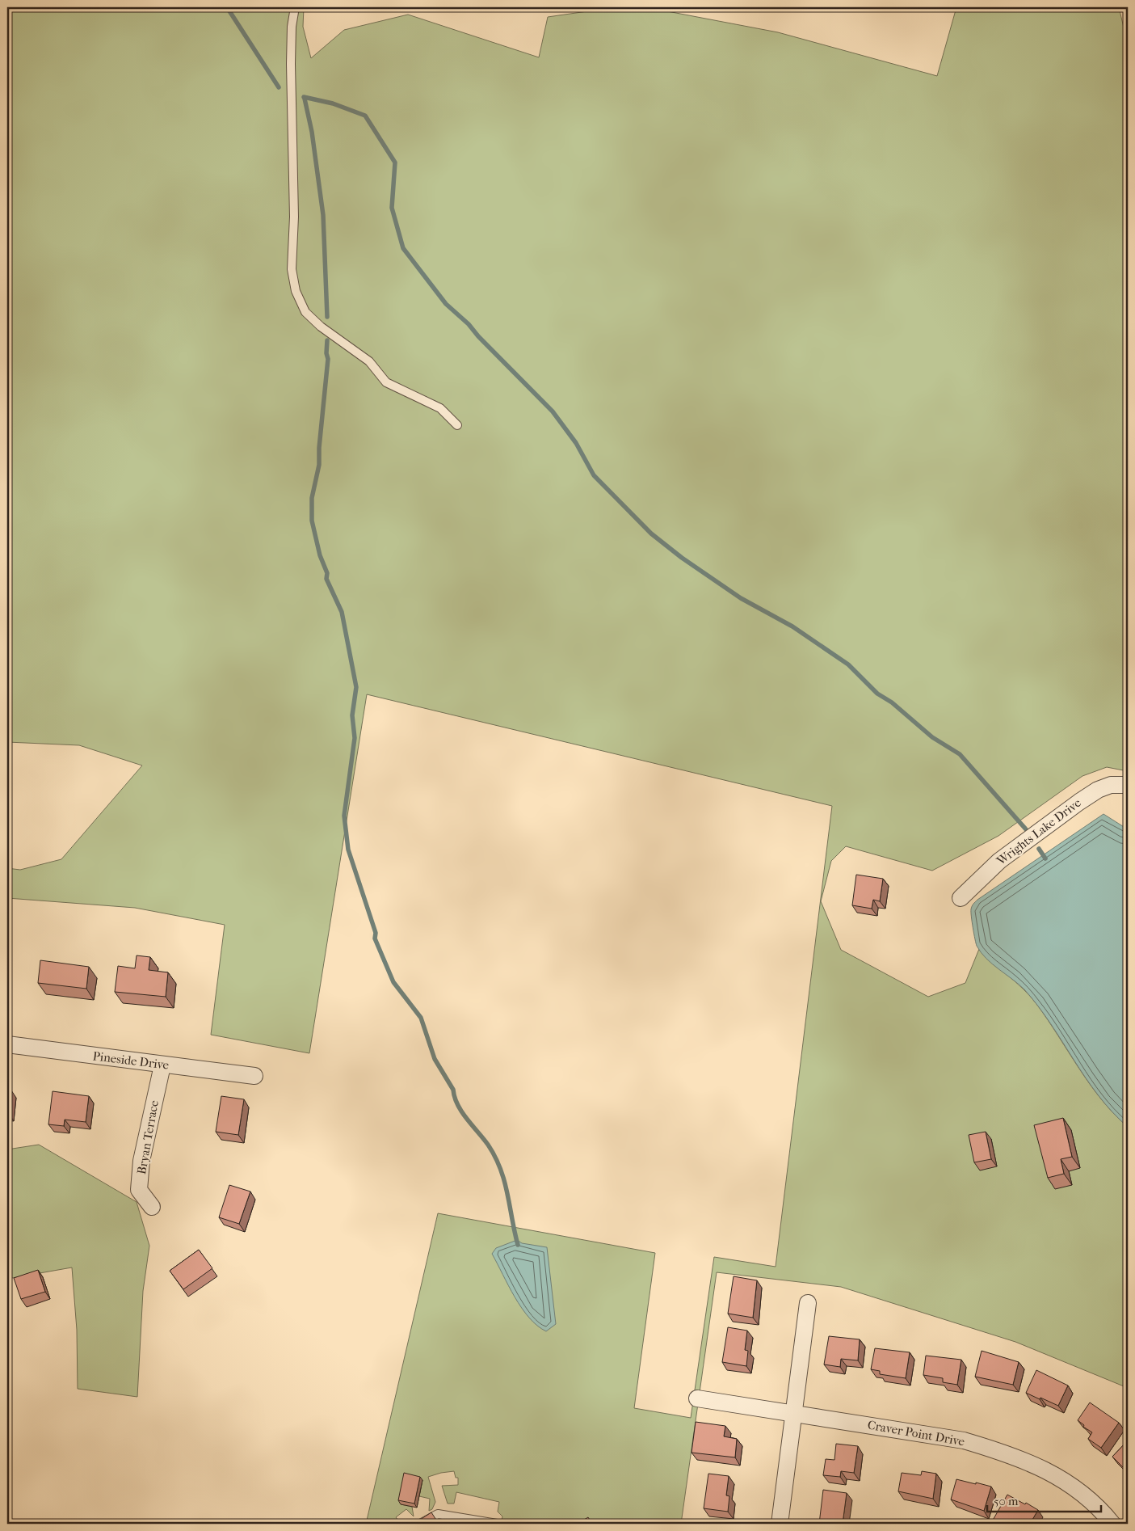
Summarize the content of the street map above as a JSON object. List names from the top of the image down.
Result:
{
  "streets": {
    "street": [
      "Wrights Lake Drive",
      "Pineside Drive",
      "Bryan Terrace",
      "Craver Point Drive"
    ]
  },
  "crossings": [
    ["Pineside Drive", "Bryan Terrace"]
  ],
  "scale_bar": "50 m"
}
